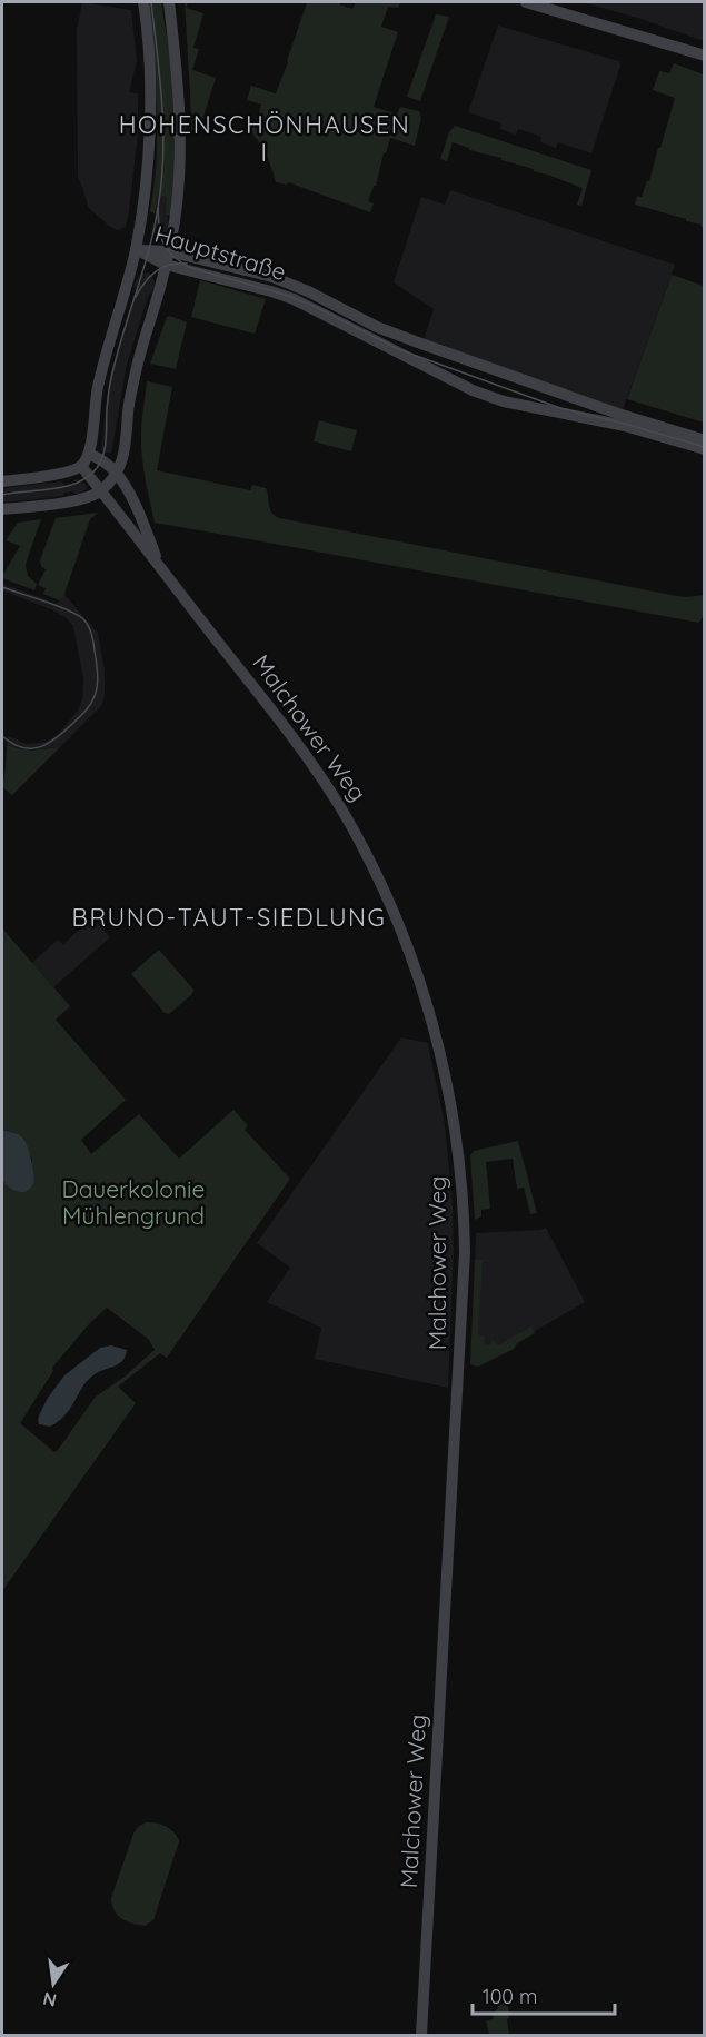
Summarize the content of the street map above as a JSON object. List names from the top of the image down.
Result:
{
  "streets": {
    "main road": ["Hauptstraße", "Malchower Weg"]
  },
  "districts": ["HOHENSCHÖNHAUSEN I", "BRUNO-TAUT-SIEDLUNG"],
  "parks": ["Dauerkolonie Mühlengrund"],
  "scale_bar": "100 m",
  "north": "bottom"
}
